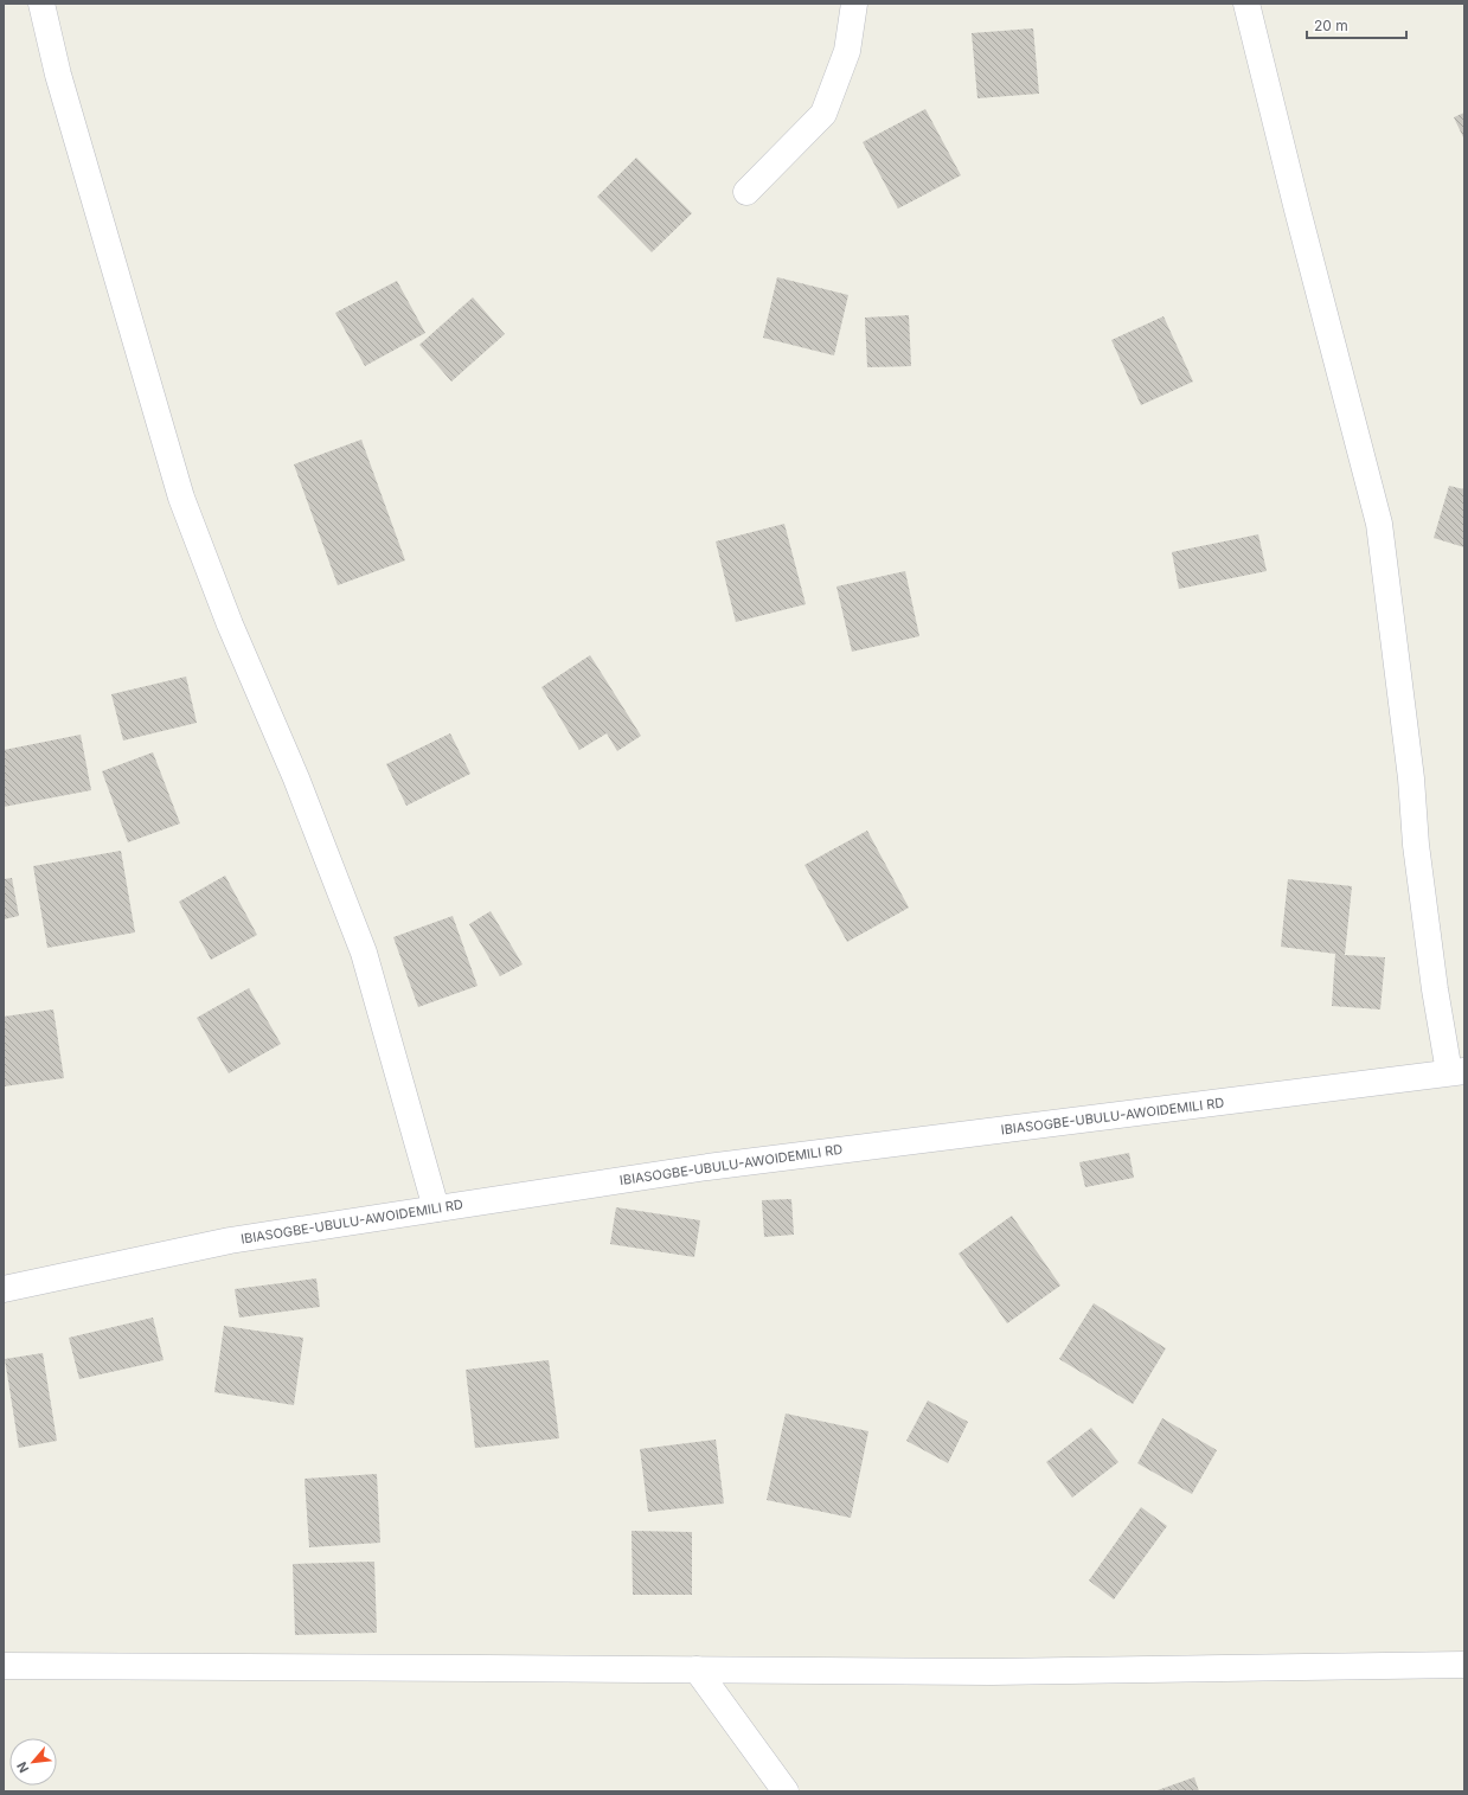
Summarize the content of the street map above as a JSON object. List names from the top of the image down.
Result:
{
  "streets": {
    "street": ["IBIASOGBE-UBULU-AWOIDEMILI RD"]
  },
  "scale_bar": "20 m",
  "north": "bottom left"
}
